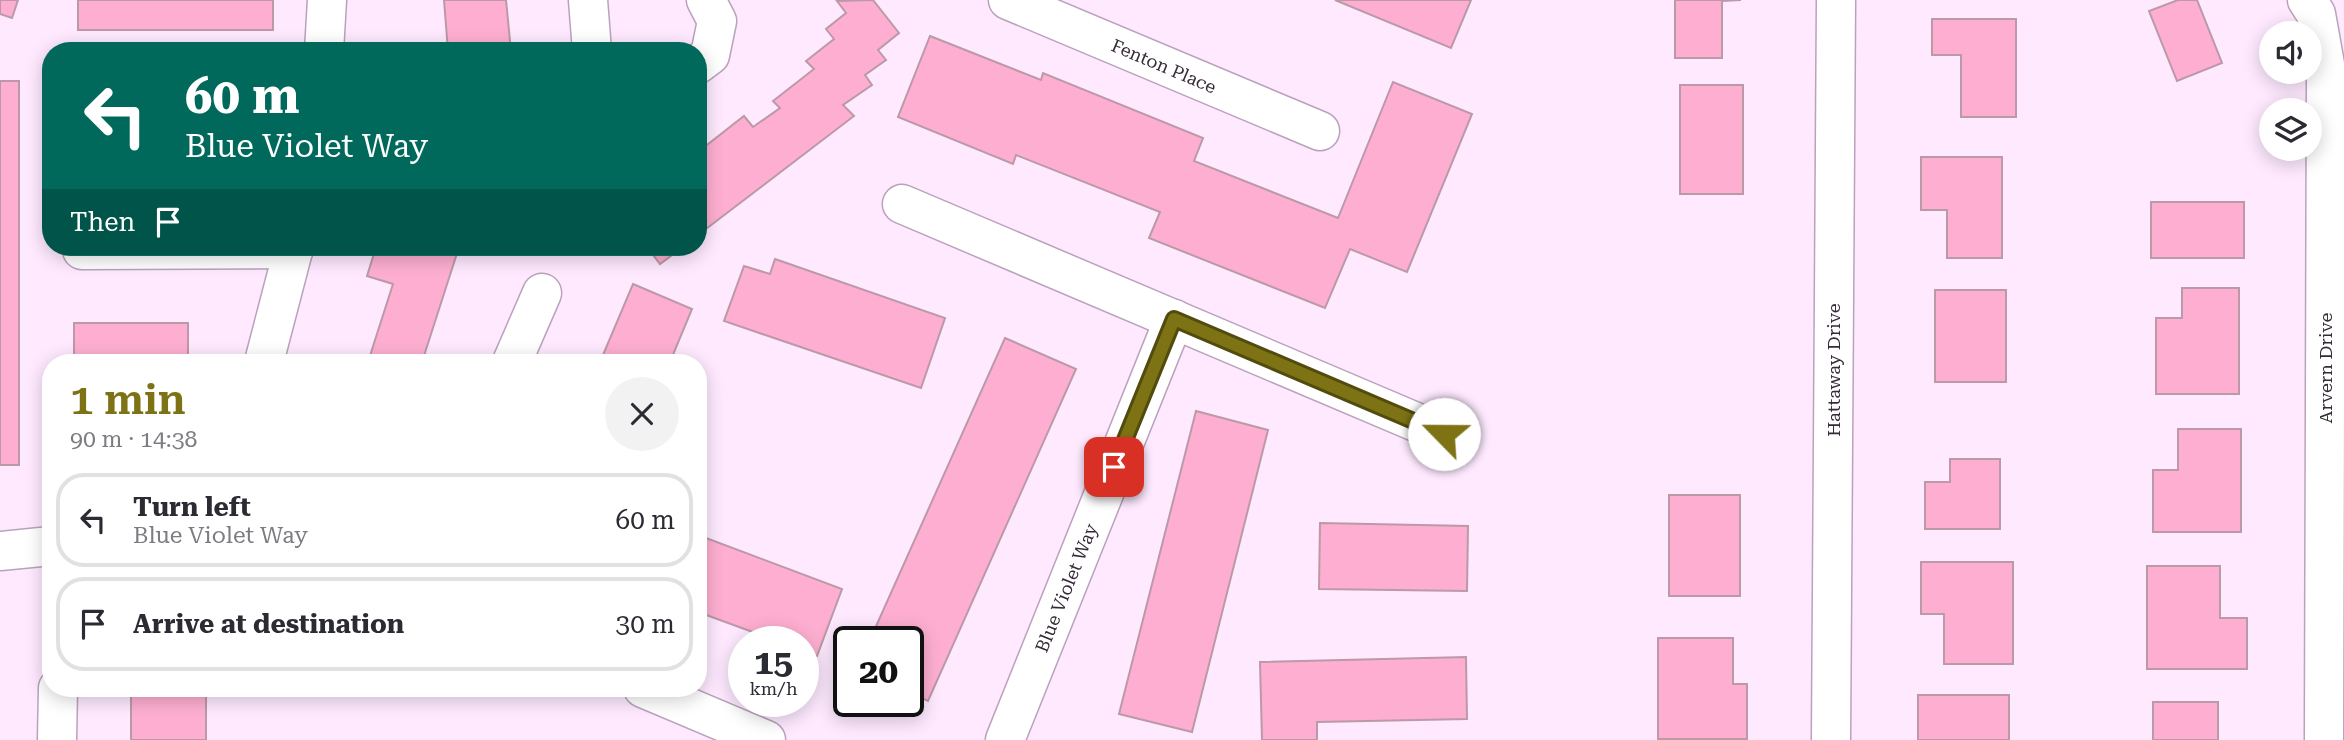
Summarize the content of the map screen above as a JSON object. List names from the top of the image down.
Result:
{
  "streets": {
    "street": [
      "Fenton Place",
      "Arvern Drive",
      "Hattaway Drive",
      "Blue Violet Way"
    ]
  },
  "page": {
    "turn": ["60 m", "Blue Violet Way"],
    "then": "Then",
    "heading": ["1 min", "90 m · 14:38"],
    "list": [
      {
        "name": "Turn left",
        "note": "Blue Violet Way",
        "value": "60 m"
      },
      {
        "name": "Arrive at destination",
        "value": "30 m"
      }
    ],
    "speed": "15 km/h",
    "limit": "20"
  }
}
